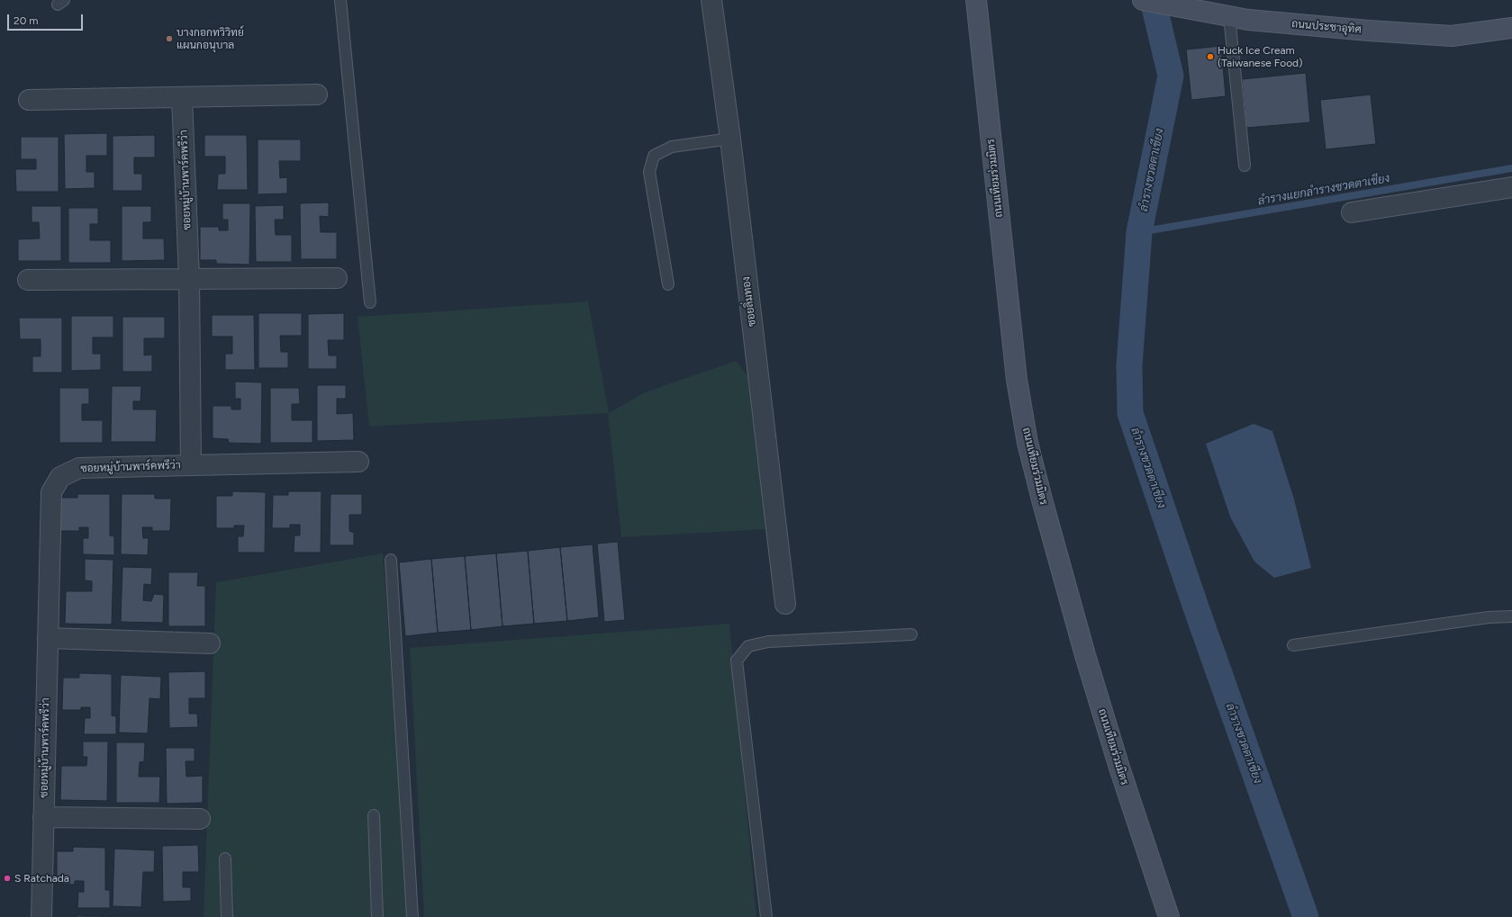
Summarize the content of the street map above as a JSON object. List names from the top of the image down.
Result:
{
  "streets": {
    "street": [
      "ถนนประชาอุทิศ",
      "ถนนเทียมร่วมมิตร",
      "ซอยหมู่บ้านพาร์คพรีว่า",
      "ซอยลิ่มทอง"
    ]
  },
  "water": ["ลำรางชวดตาเชียง", "ลำรางแยกลำรางชวดตาเชียง"],
  "places": ["บางกอกทวิวิทย์ แผนกอนุบาล", "Huck Ice Cream (Taiwanese Food)", "S Ratchada"],
  "scale_bar": "20 m"
}
